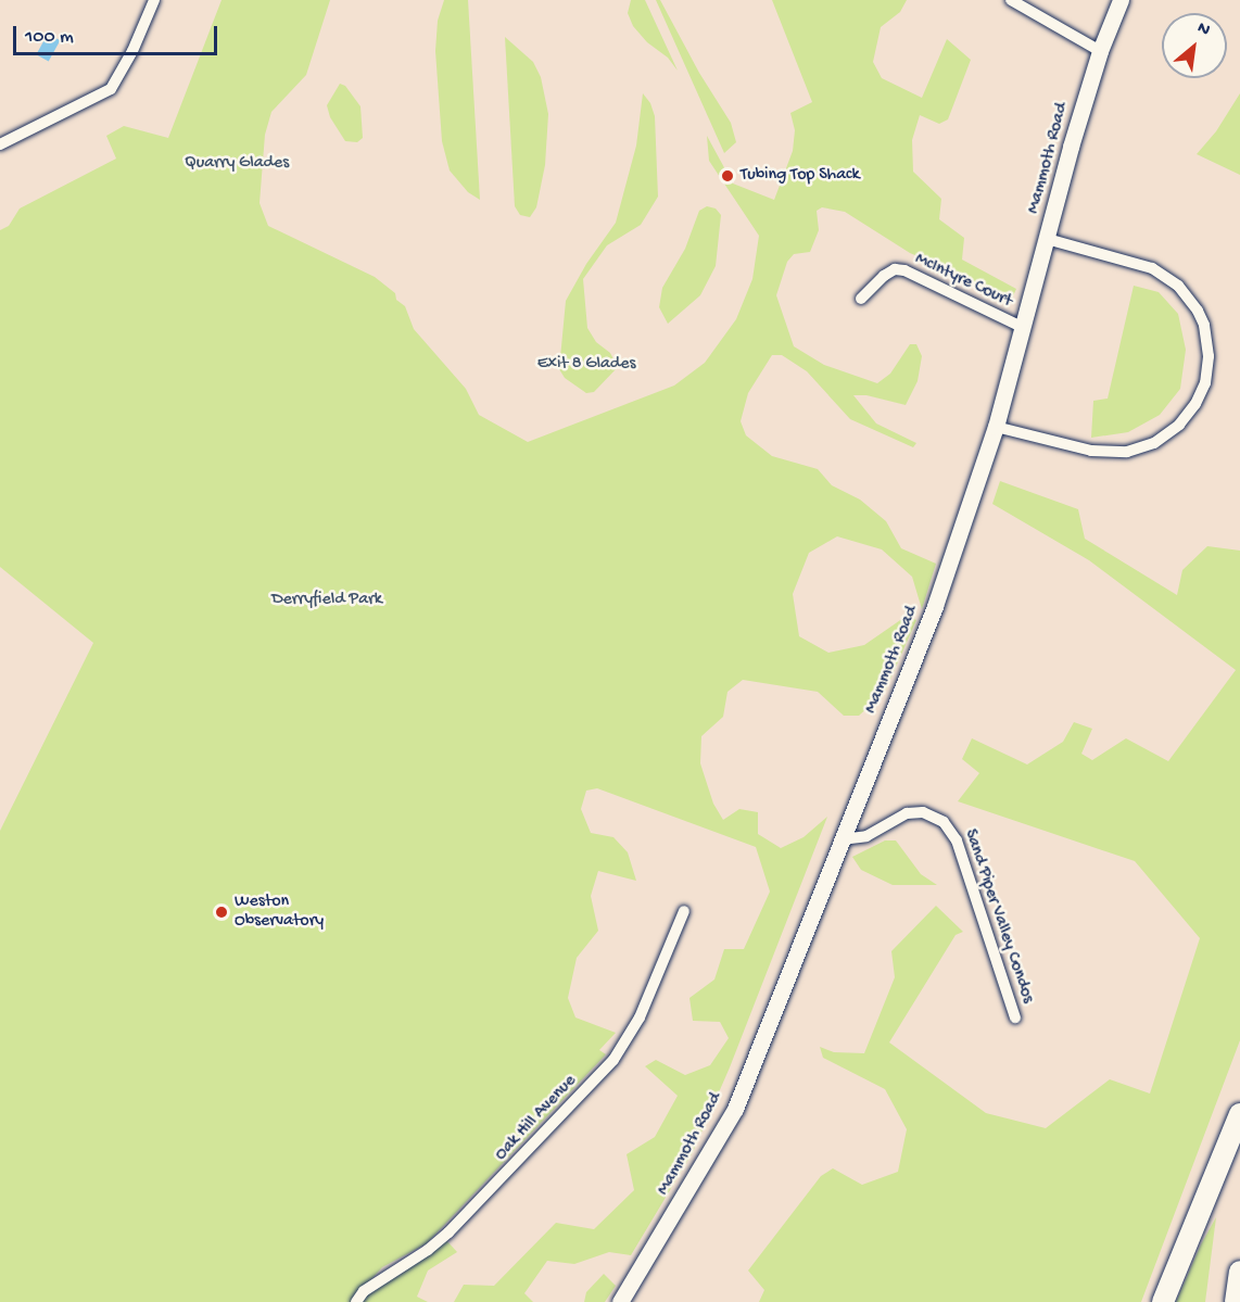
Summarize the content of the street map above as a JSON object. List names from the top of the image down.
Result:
{
  "streets": {
    "main road": ["Mammoth Road"],
    "street": ["McIntyre Court", "Sand Piper Valley Condos", "Oak Hill Avenue"]
  },
  "crossings": [
    ["Mammoth Road", "McIntyre Court"],
    ["Mammoth Road", "Sand Piper Valley Condos"]
  ],
  "parks": ["Quarry Glades", "Exit 8 Glades", "Derryfield Park"],
  "places": ["Tubing Top Shack", "Weston Observatory"],
  "scale_bar": "100 m",
  "north": "top right"
}
